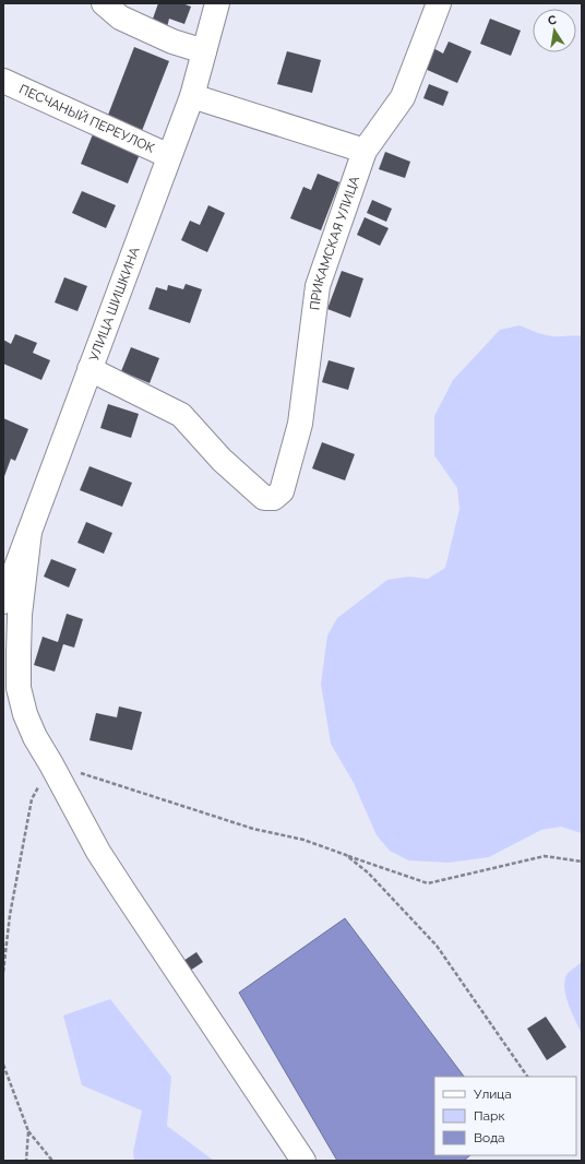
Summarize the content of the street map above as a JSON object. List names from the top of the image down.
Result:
{
  "streets": {
    "street": ["ПЕСЧАНЫЙ ПЕРЕУЛОК", "ПРИКАМСКАЯ УЛИЦА", "УЛИЦА ШИШКИНА"]
  },
  "crossings": [
    ["ПЕСЧАНЫЙ ПЕРЕУЛОК", "УЛИЦА ШИШКИНА"],
    ["ПРИКАМСКАЯ УЛИЦА", "УЛИЦА ШИШКИНА"]
  ],
  "legend": ["Улица", "Парк", "Вода"],
  "north": "top"
}
